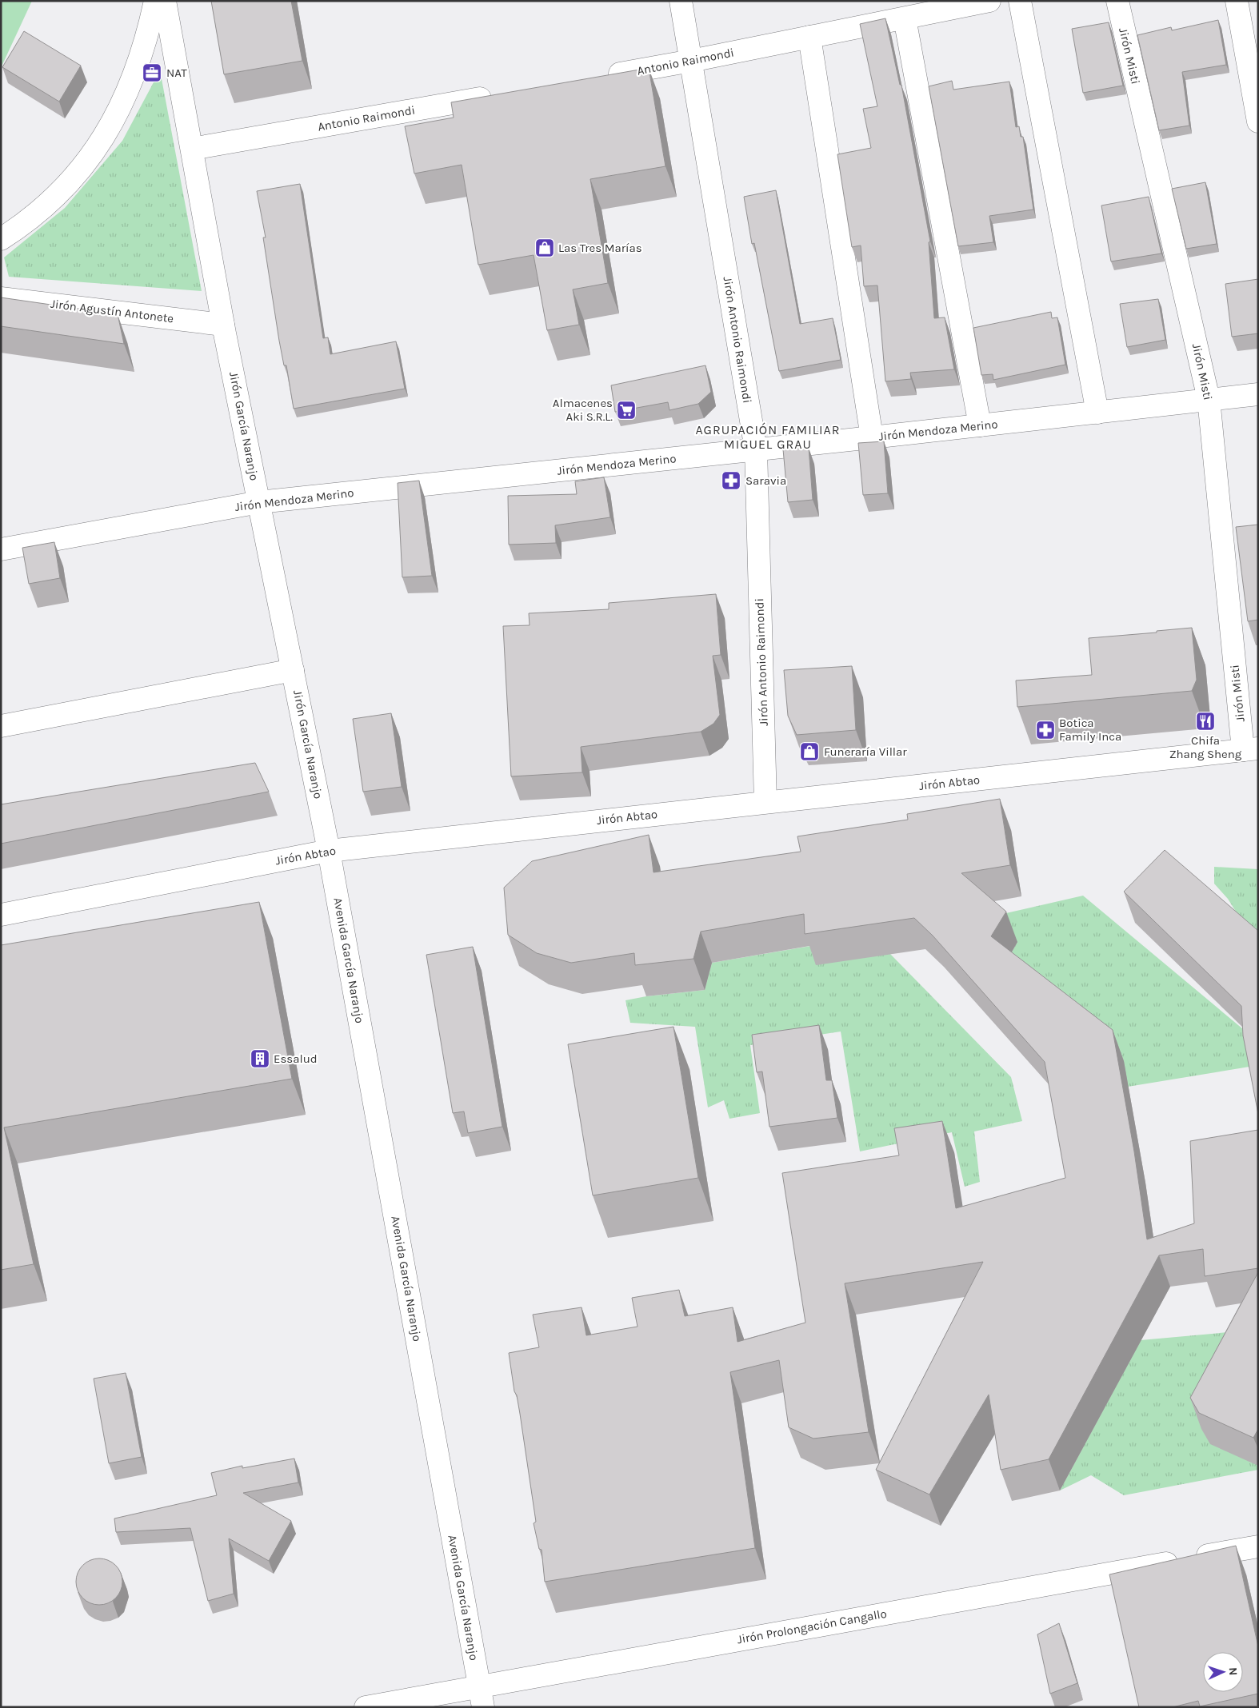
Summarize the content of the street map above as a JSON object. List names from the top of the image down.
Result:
{
  "streets": {
    "street": [
      "Jirón Misti",
      "Antonio Raimondi",
      "Jirón Agustín Antonete",
      "Jirón Antonio Raimondi",
      "Jirón García Naranjo",
      "Jirón Mendoza Merino",
      "Jirón Abtao",
      "Avenida García Naranjo",
      "Jirón Prolongación Cangallo"
    ]
  },
  "crossings": [
    ["Jirón Misti", "Jirón Mendoza Merino"],
    ["Jirón Misti", "Jirón Abtao"],
    ["Antonio Raimondi", "Jirón Antonio Raimondi"],
    ["Antonio Raimondi", "Jirón García Naranjo"],
    ["Jirón Agustín Antonete", "Jirón García Naranjo"],
    ["Jirón Antonio Raimondi", "Jirón Mendoza Merino"],
    ["Jirón Antonio Raimondi", "Jirón Abtao"],
    ["Jirón García Naranjo", "Jirón Mendoza Merino"],
    ["Jirón García Naranjo", "Jirón Abtao"],
    ["Jirón García Naranjo", "Avenida García Naranjo"],
    ["Jirón Abtao", "Avenida García Naranjo"],
    ["Avenida García Naranjo", "Jirón Prolongación Cangallo"]
  ],
  "districts": ["AGRUPACIÓN FAMILIAR MIGUEL GRAU"],
  "places": {
    "office": ["NAT"],
    "shop": ["Las Tres Marías", "Funeraría Villar"],
    "supermarket": ["Almacenes Aki S.R.L."],
    "pharmacy": ["Saravia", "Botica Family Inca"],
    "restaurant": ["Chifa Zhang Sheng"],
    "building": ["Essalud"]
  },
  "north": "right"
}
